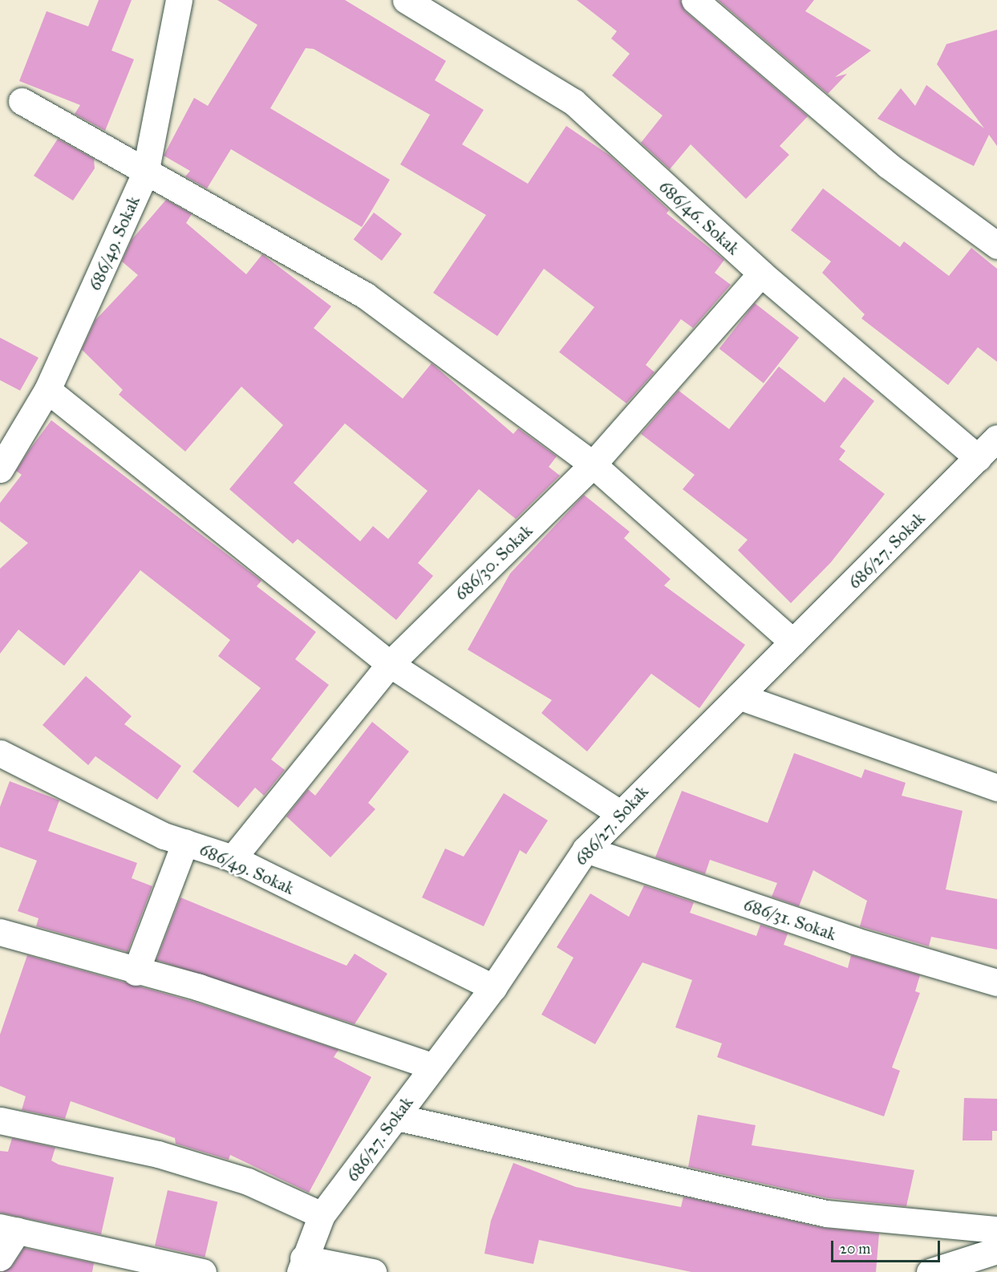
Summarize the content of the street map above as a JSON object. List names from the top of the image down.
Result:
{
  "streets": {
    "street": [
      "686/46. Sokak",
      "686/49. Sokak",
      "686/27. Sokak",
      "686/30. Sokak",
      "686/31. Sokak"
    ]
  },
  "crossings": [
    ["686/46. Sokak", "686/27. Sokak"],
    ["686/46. Sokak", "686/30. Sokak"],
    ["686/49. Sokak", "686/27. Sokak"],
    ["686/49. Sokak", "686/30. Sokak"],
    ["686/27. Sokak", "686/31. Sokak"]
  ],
  "scale_bar": "20 m"
}
